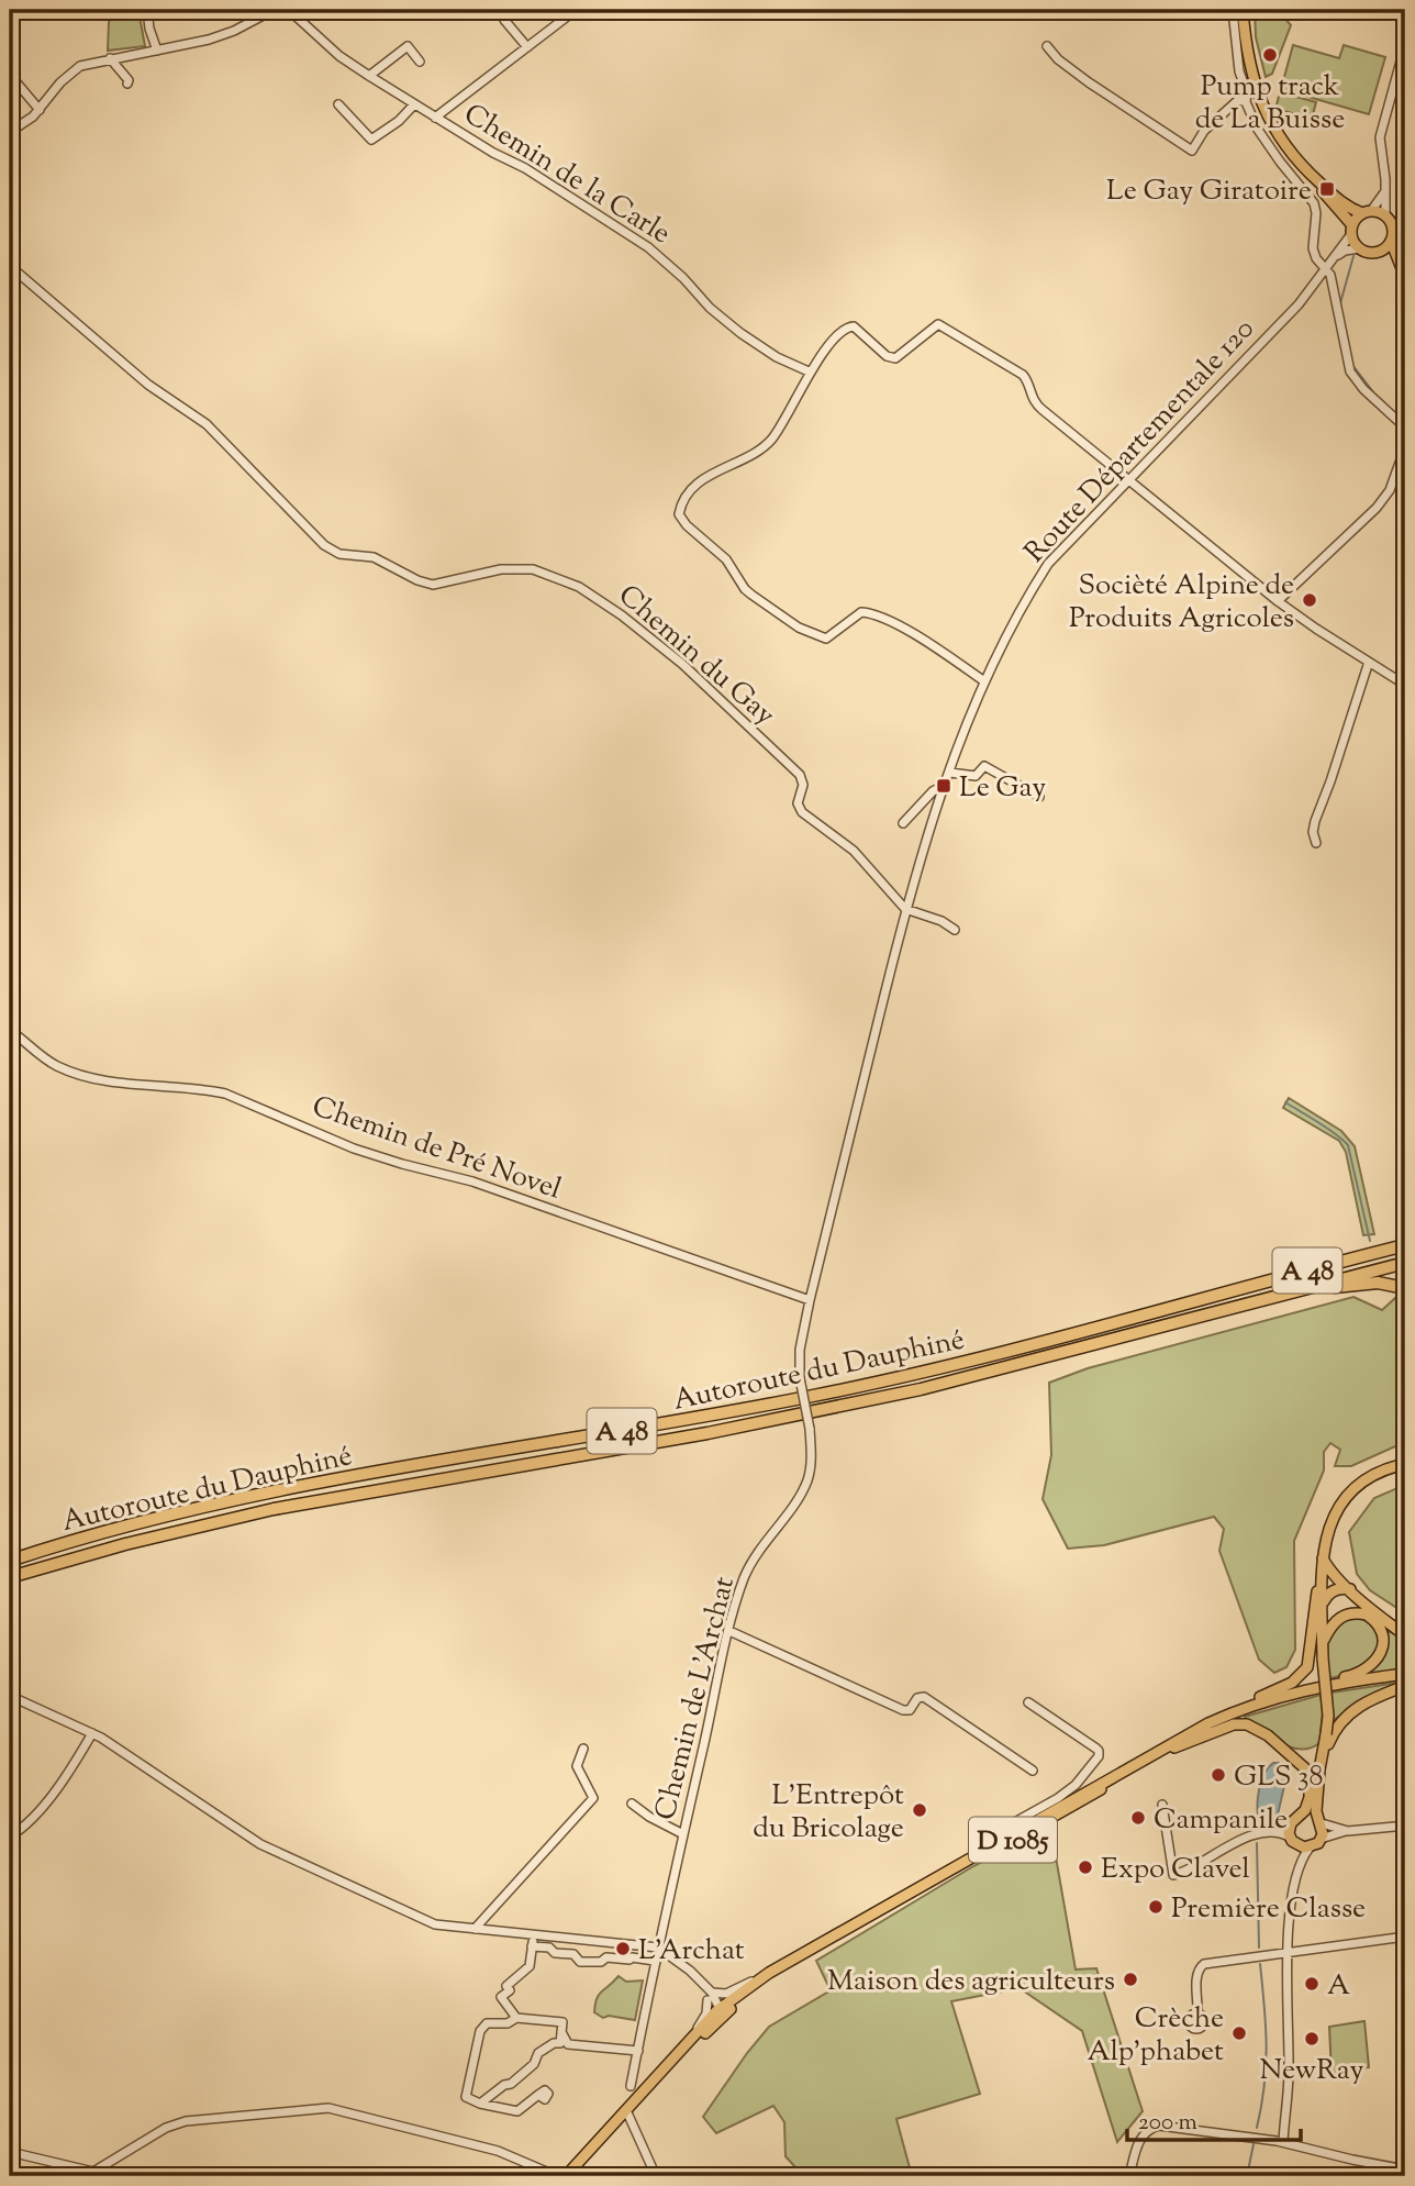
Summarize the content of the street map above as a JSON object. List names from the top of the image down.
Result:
{
  "streets": {
    "highway": ["A 48", "Autoroute du Dauphiné"],
    "main road": ["D 1085"],
    "street": [
      "Chemin de la Carle",
      "Route Départementale 120",
      "Chemin du Gay",
      "Chemin de Pré Novel",
      "Chemin de L'Archat"
    ]
  },
  "crossings": [
    ["Route Départementale 120", "Chemin du Gay"],
    ["Route Départementale 120", "Chemin de L'Archat"],
    ["Chemin de Pré Novel", "Chemin de L'Archat"]
  ],
  "places": {
    "other": [
      "Pump track de La Buisse",
      "Socièté Alpine de Produits Agricoles",
      "GLS 38",
      "L'Entrepôt du Bricolage",
      "Campanile",
      "Expo Clavel",
      "Première Classe",
      "L'Archat",
      "Maison des agriculteurs",
      "A",
      "Crèche Alp'phabet",
      "NewRay"
    ],
    "transit": ["Le Gay Giratoire", "Le Gay"]
  },
  "scale_bar": "200 m"
}
